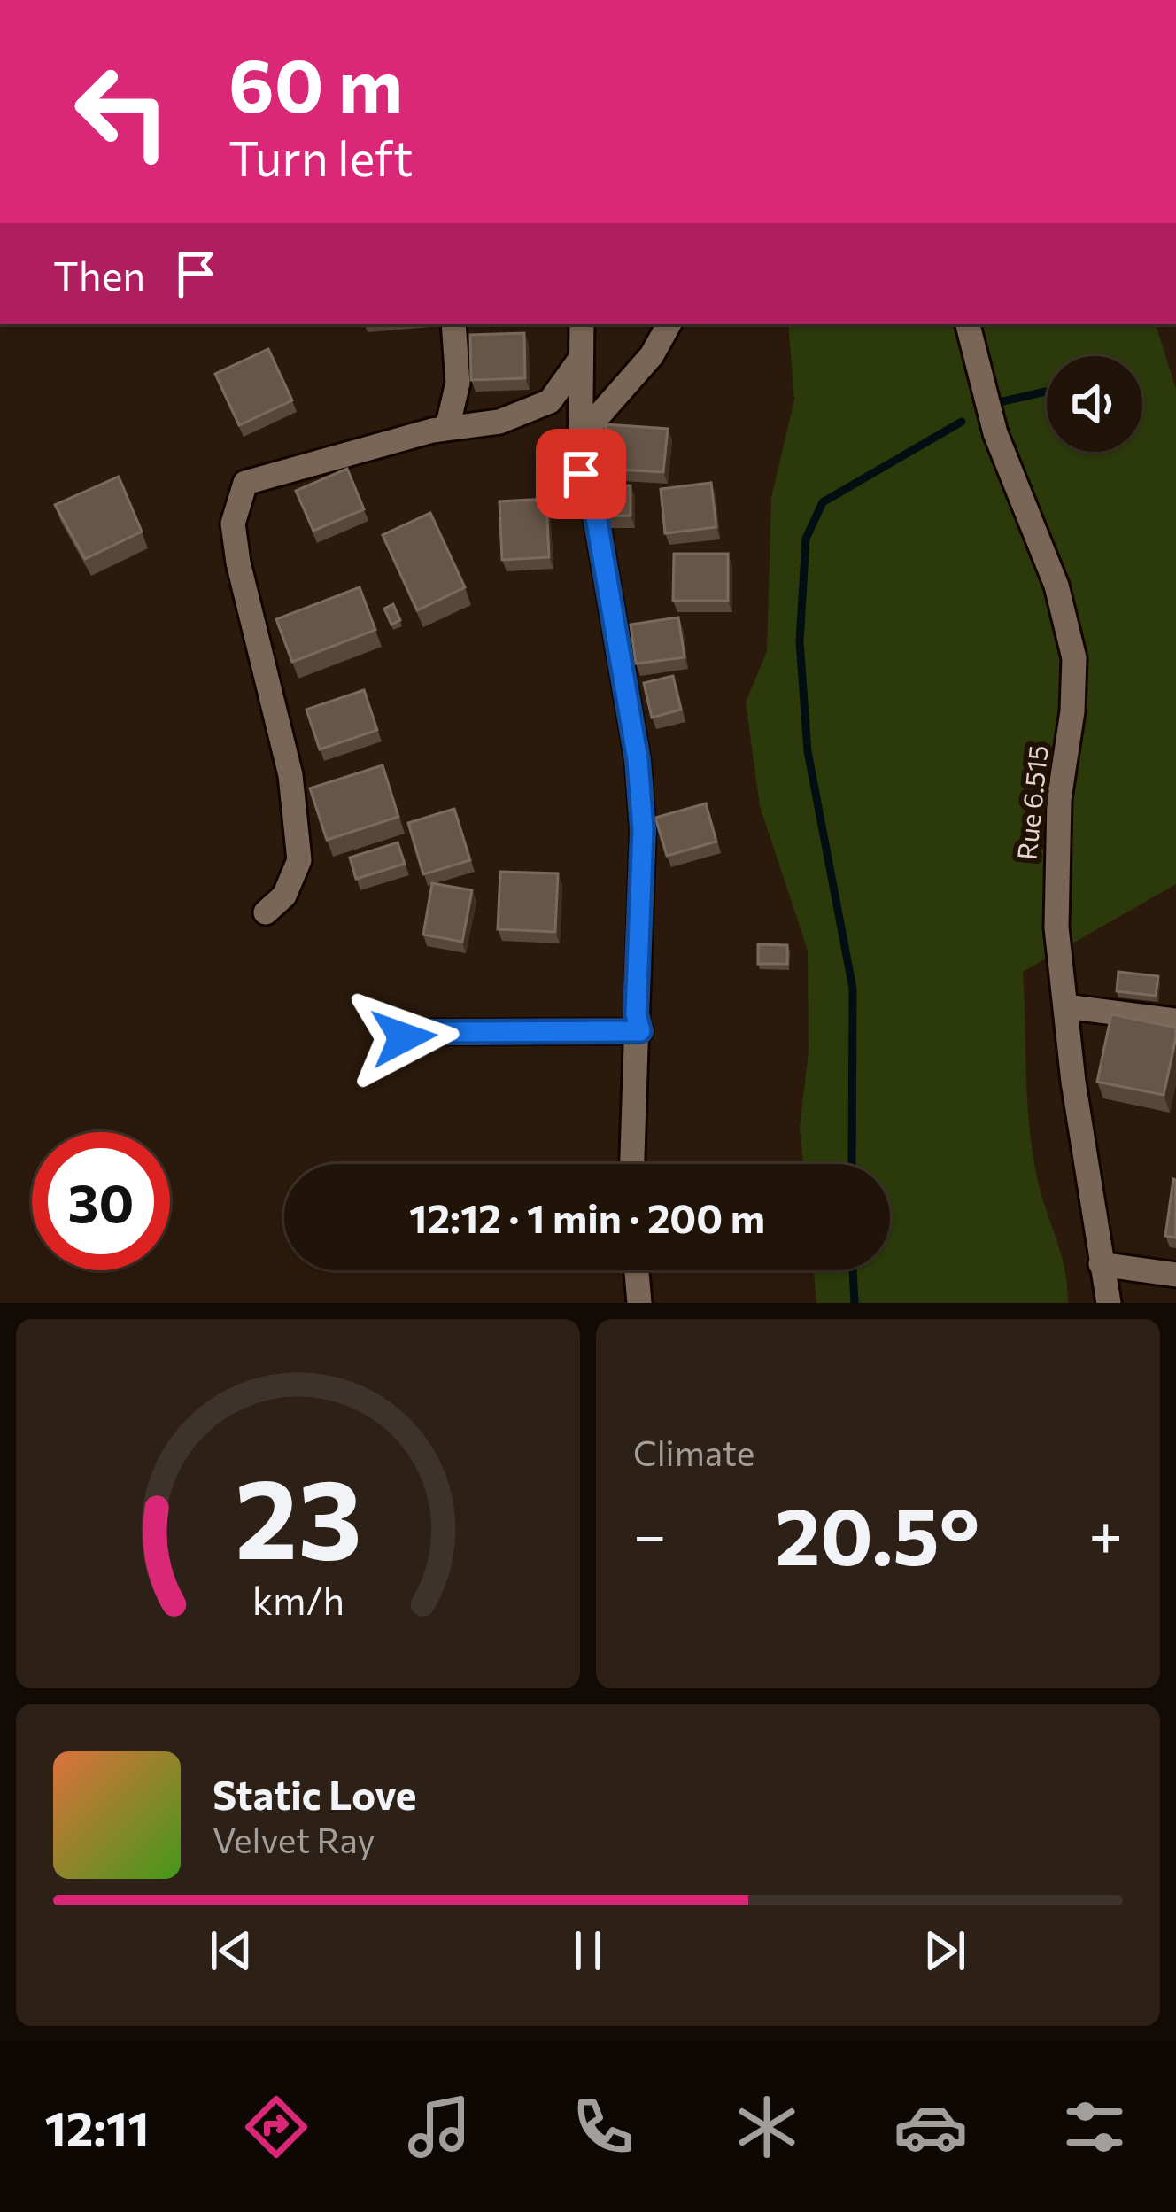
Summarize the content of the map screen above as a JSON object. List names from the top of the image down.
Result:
{
  "streets": {
    "street": ["Rue 6.515"]
  },
  "page": {
    "turn": ["60 m", "Turn left"],
    "then": "Then",
    "limit": "30",
    "trip": "12:12 · 1 min · 200 m",
    "tile": "Climate",
    "heat": ["−", "20.5°", "+"],
    "song": ["Static Love", "Velvet Ray"],
    "tabs": "12:11",
    "gauge": ["23", "km/h"]
  }
}
